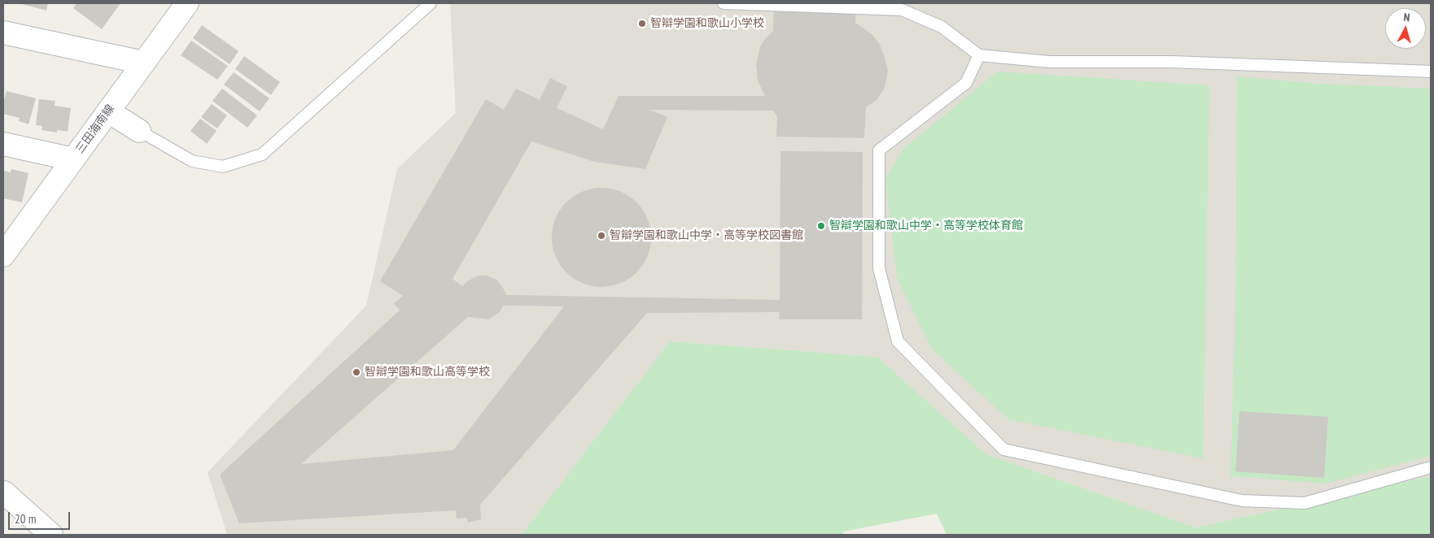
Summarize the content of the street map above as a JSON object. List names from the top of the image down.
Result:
{
  "streets": {
    "street": ["三田海南線"]
  },
  "places": [
    "智辯学園和歌山小学校",
    "智辯学園和歌山中学・高等学校体育館",
    "智辯学園和歌山中学・高等学校図書館",
    "智辯学園和歌山高等学校"
  ],
  "scale_bar": "20 m",
  "north": "top"
}
